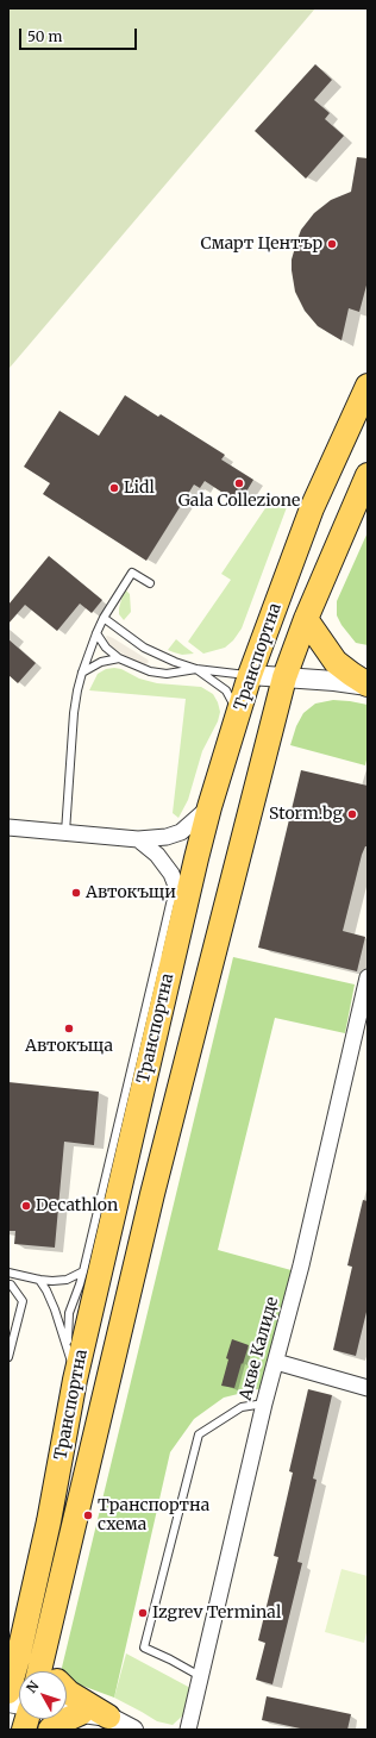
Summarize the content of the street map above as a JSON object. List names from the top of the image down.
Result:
{
  "streets": {
    "main road": ["Транспортна"],
    "street": ["Акве Калиде"]
  },
  "places": [
    "Смарт Център",
    "Gala Collezione",
    "Lidl",
    "Storm.bg",
    "Автокъщи",
    "Автокъща",
    "Decathlon",
    "Транспортна схема",
    "Izgrev Terminal"
  ],
  "scale_bar": "50 m",
  "north": "top left"
}
